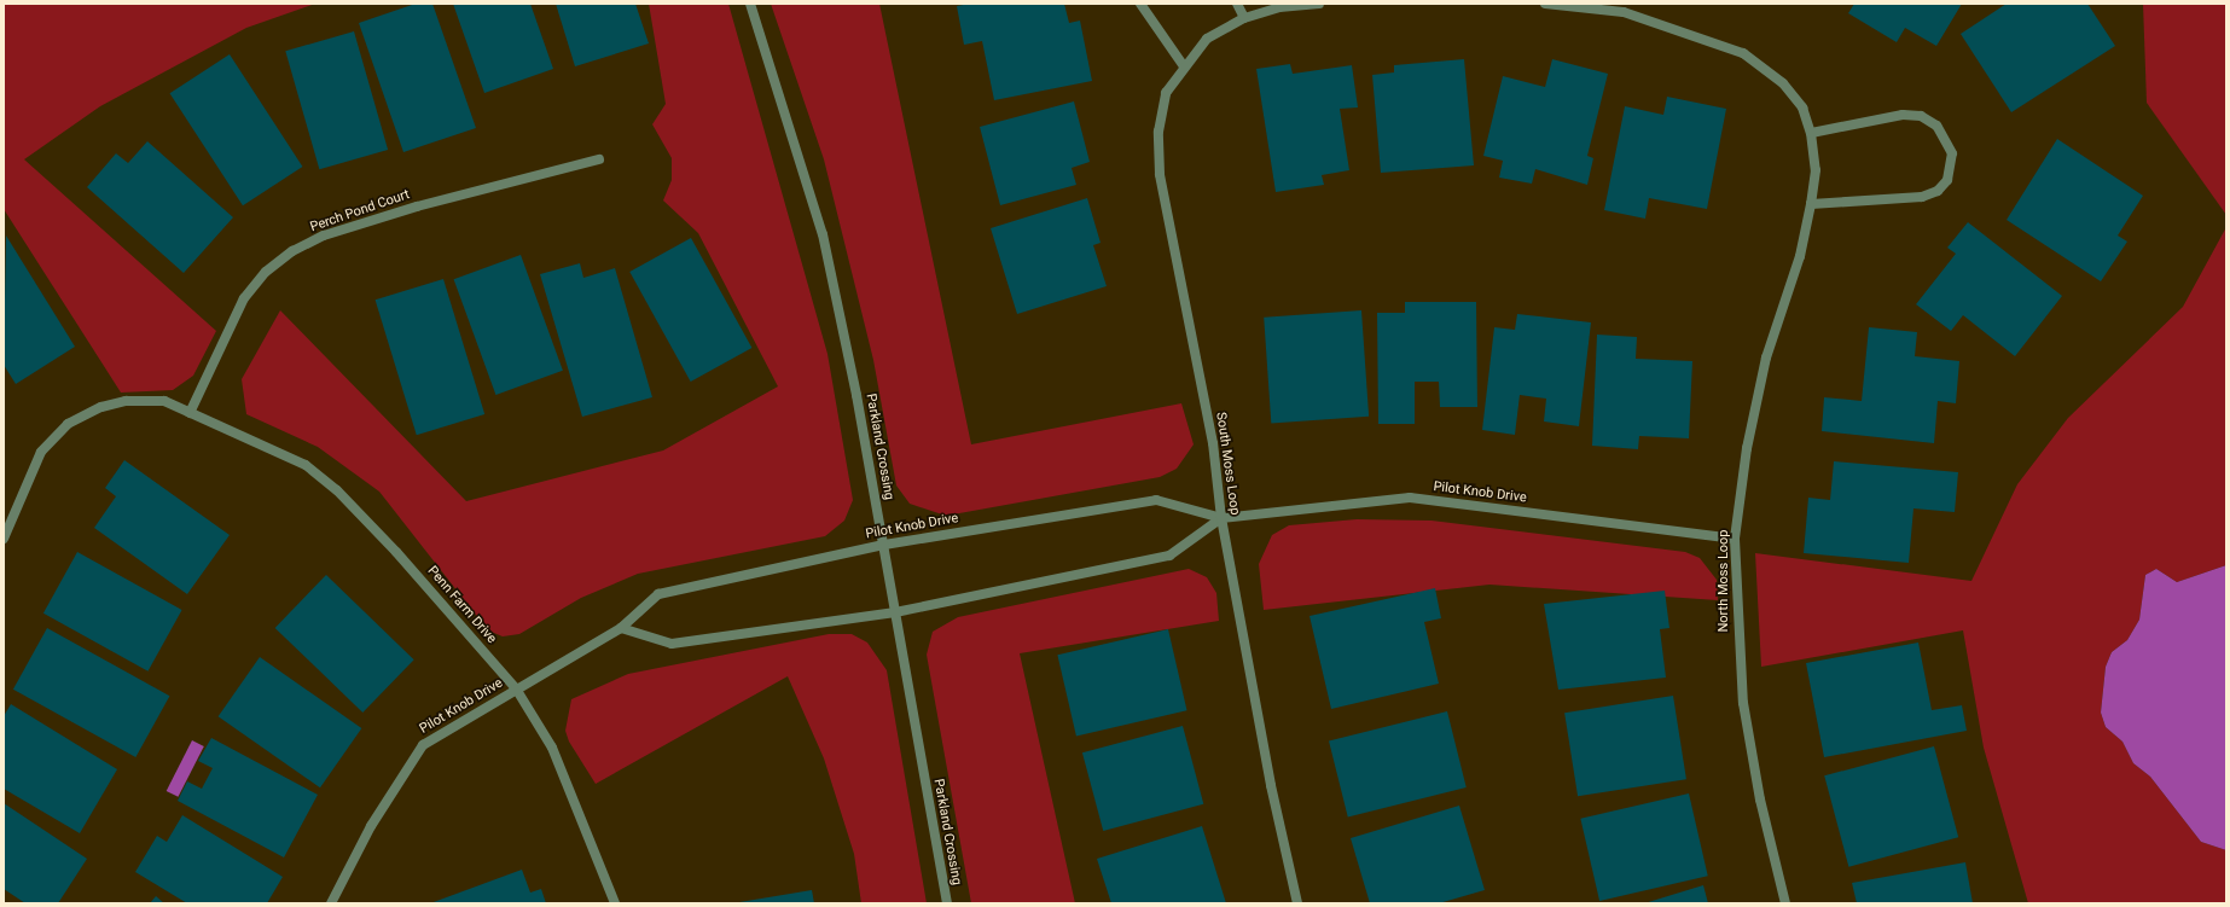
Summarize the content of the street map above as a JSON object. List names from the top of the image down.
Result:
{
  "streets": {
    "street": [
      "Perch Pond Court",
      "Parkland Crossing",
      "South Moss Loop",
      "Pilot Knob Drive",
      "North Moss Loop",
      "Penn Farm Drive"
    ]
  },
  "crossings": [
    ["Perch Pond Court", "Penn Farm Drive"],
    ["Parkland Crossing", "Pilot Knob Drive"],
    ["South Moss Loop", "Pilot Knob Drive"],
    ["Pilot Knob Drive", "North Moss Loop"],
    ["Pilot Knob Drive", "Penn Farm Drive"]
  ]
}
